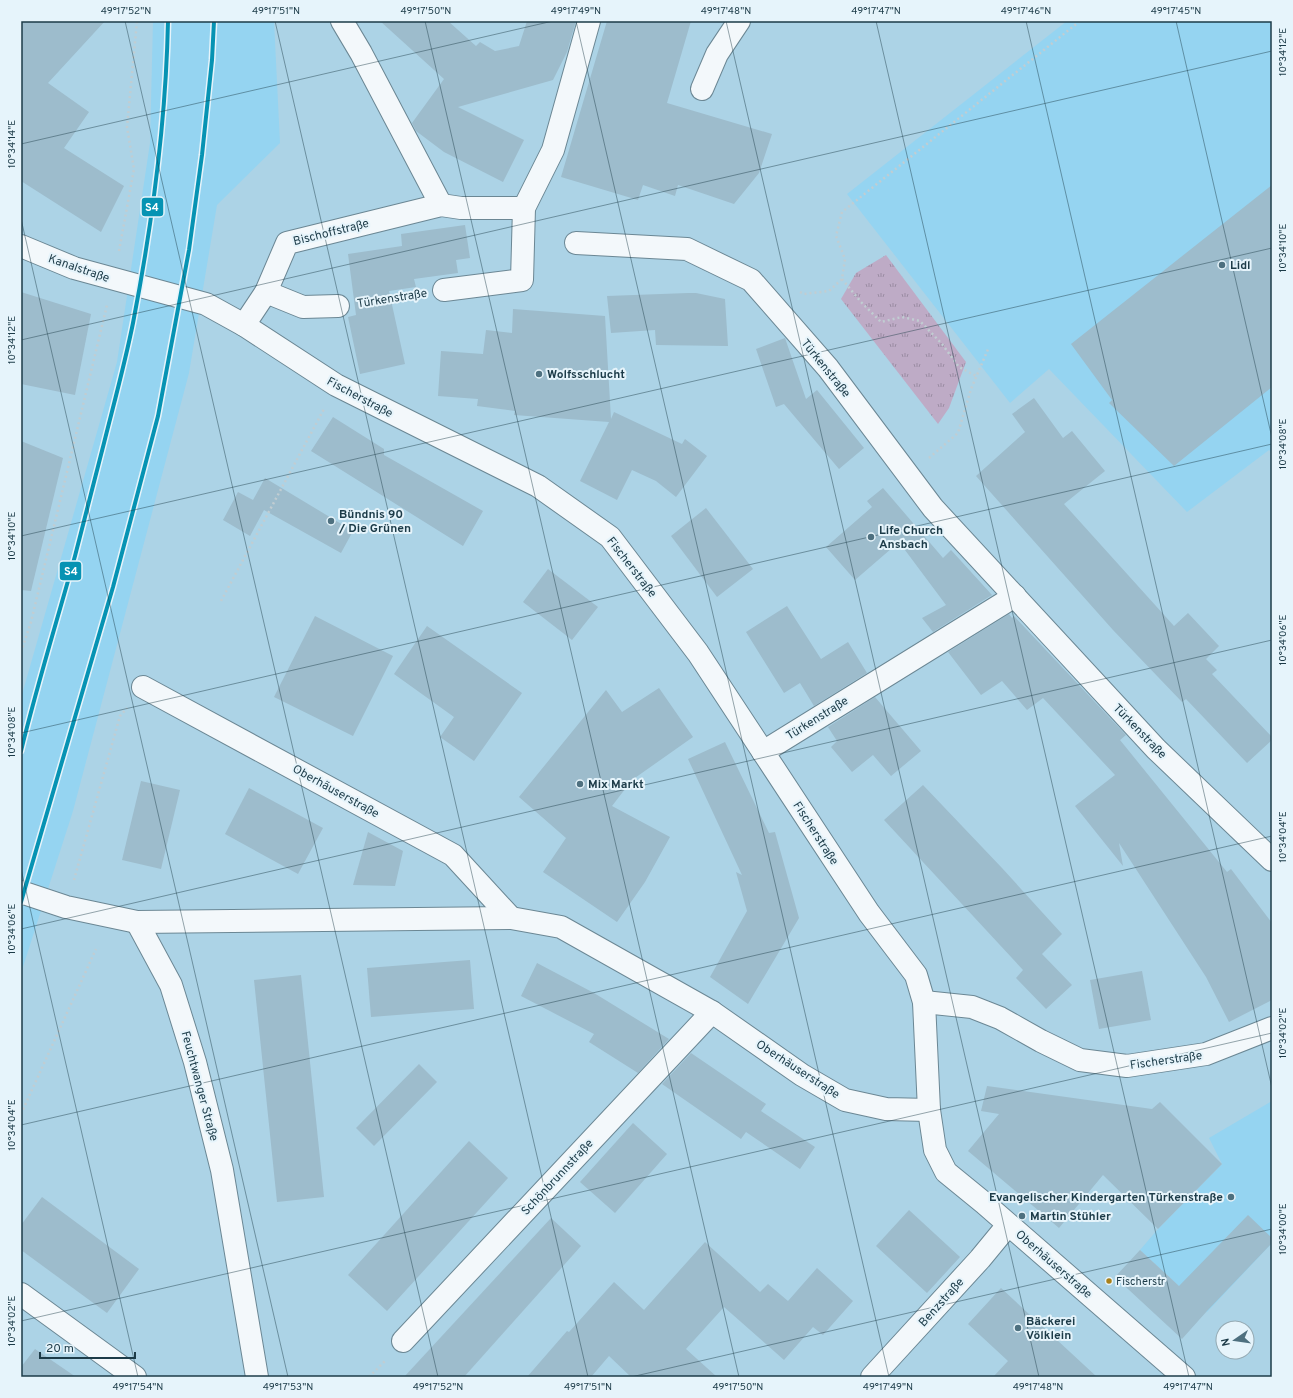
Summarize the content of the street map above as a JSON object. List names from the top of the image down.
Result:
{
  "streets": {
    "street": [
      "Bischoffstraße",
      "Kanalstraße",
      "Türkenstraße",
      "Fischerstraße",
      "Oberhäuserstraße",
      "Feuchtwanger Straße",
      "Schönbrunnstraße",
      "Benzstraße"
    ]
  },
  "crossings": [
    ["Bischoffstraße", "Türkenstraße"],
    ["Bischoffstraße", "Fischerstraße"],
    ["Kanalstraße", "Fischerstraße"],
    ["Türkenstraße", "Fischerstraße"],
    ["Fischerstraße", "Oberhäuserstraße"],
    ["Oberhäuserstraße", "Feuchtwanger Straße"],
    ["Oberhäuserstraße", "Schönbrunnstraße"],
    ["Oberhäuserstraße", "Benzstraße"]
  ],
  "places": [
    "Lidl",
    "Wolfsschlucht",
    "Bündnis 90 / Die Grünen",
    "Life Church Ansbach",
    "Mix Markt",
    "Evangelischer Kindergarten Türkenstraße",
    "Martin Stühler",
    "Fischerstr",
    "Bäckerei Völklein"
  ],
  "lines": ["transit line S4"],
  "scale_bar": "20 m",
  "north": "left",
  "coordinates": [
    "49°17'52\"N",
    "49°17'51\"N",
    "49°17'50\"N",
    "49°17'49\"N",
    "49°17'48\"N",
    "49°17'47\"N",
    "49°17'46\"N",
    "49°17'45\"N",
    "10°34'12\"E",
    "10°34'14\"E",
    "10°34'10\"E",
    "10°34'08\"E",
    "10°34'06\"E",
    "10°34'04\"E",
    "10°34'02\"E",
    "10°34'00\"E",
    "49°17'54\"N",
    "49°17'53\"N"
  ]
}
